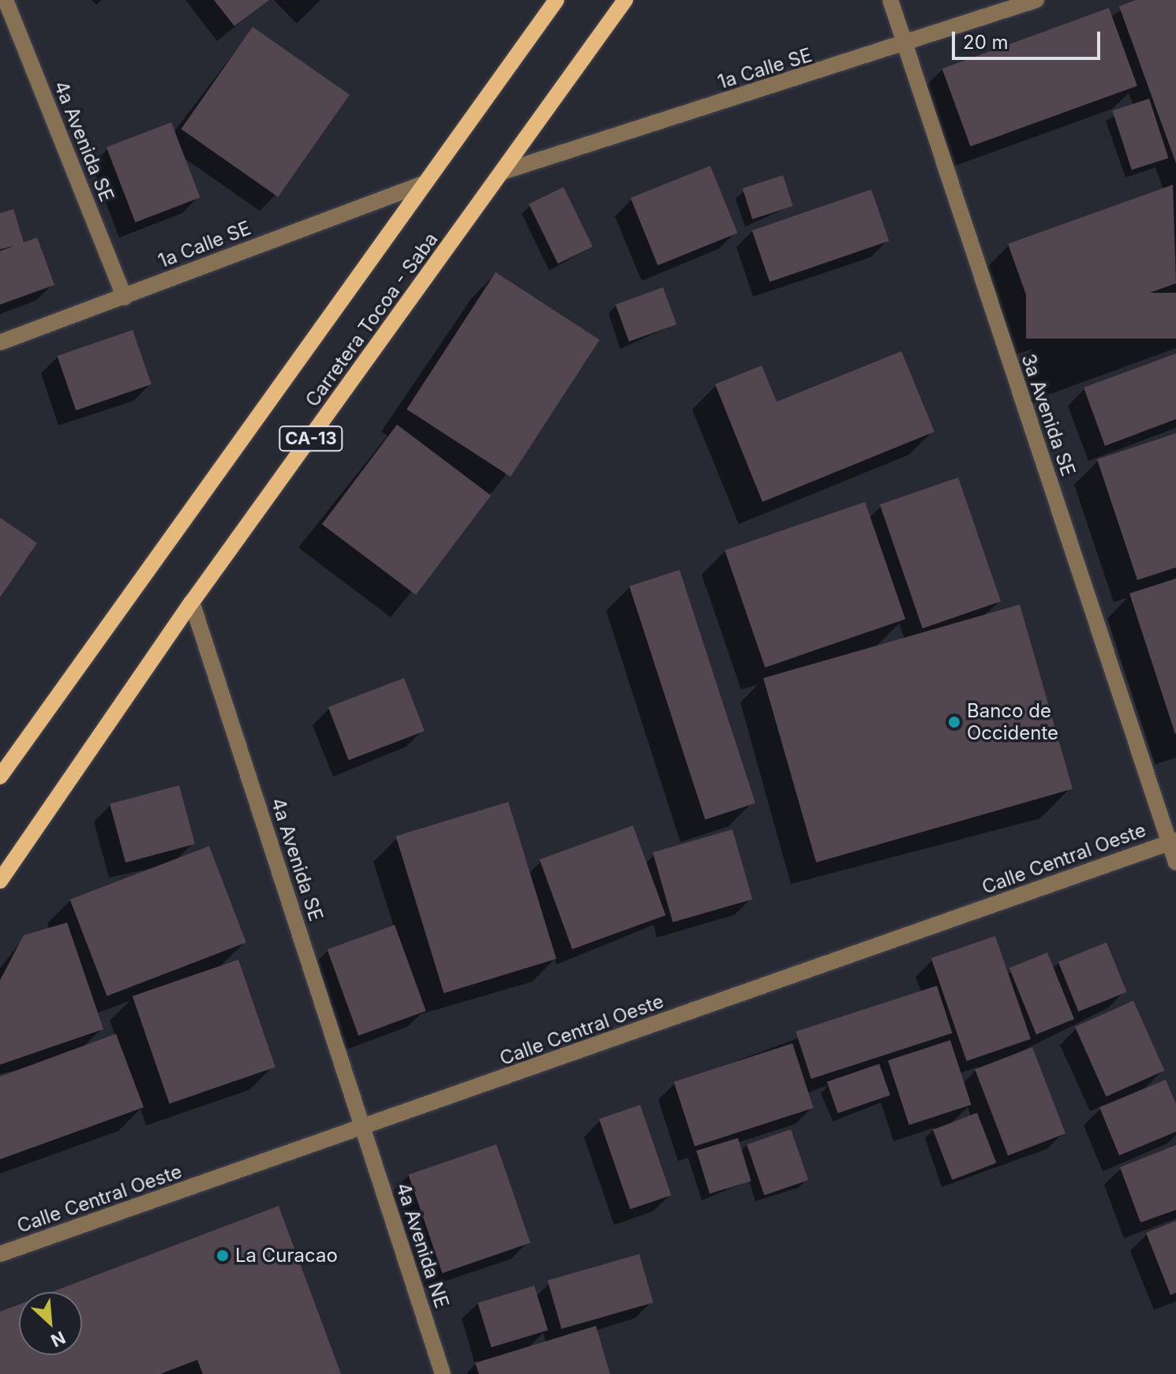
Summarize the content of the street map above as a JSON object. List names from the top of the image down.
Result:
{
  "streets": {
    "main road": ["Carretera Tocoa - Saba", "CA-13"],
    "street": [
      "1a Calle SE",
      "4a Avenida SE",
      "3a Avenida SE",
      "Calle Central Oeste",
      "4a Avenida NE"
    ]
  },
  "crossings": [
    ["1a Calle SE", "4a Avenida SE"],
    ["1a Calle SE", "Carretera Tocoa - Saba"],
    ["1a Calle SE", "3a Avenida SE"],
    ["4a Avenida SE", "Carretera Tocoa - Saba"],
    ["4a Avenida SE", "Calle Central Oeste"],
    ["4a Avenida SE", "4a Avenida NE"],
    ["3a Avenida SE", "Calle Central Oeste"],
    ["Calle Central Oeste", "4a Avenida NE"]
  ],
  "places": ["Banco de Occidente", "La Curacao"],
  "scale_bar": "20 m",
  "north": "bottom right"
}
